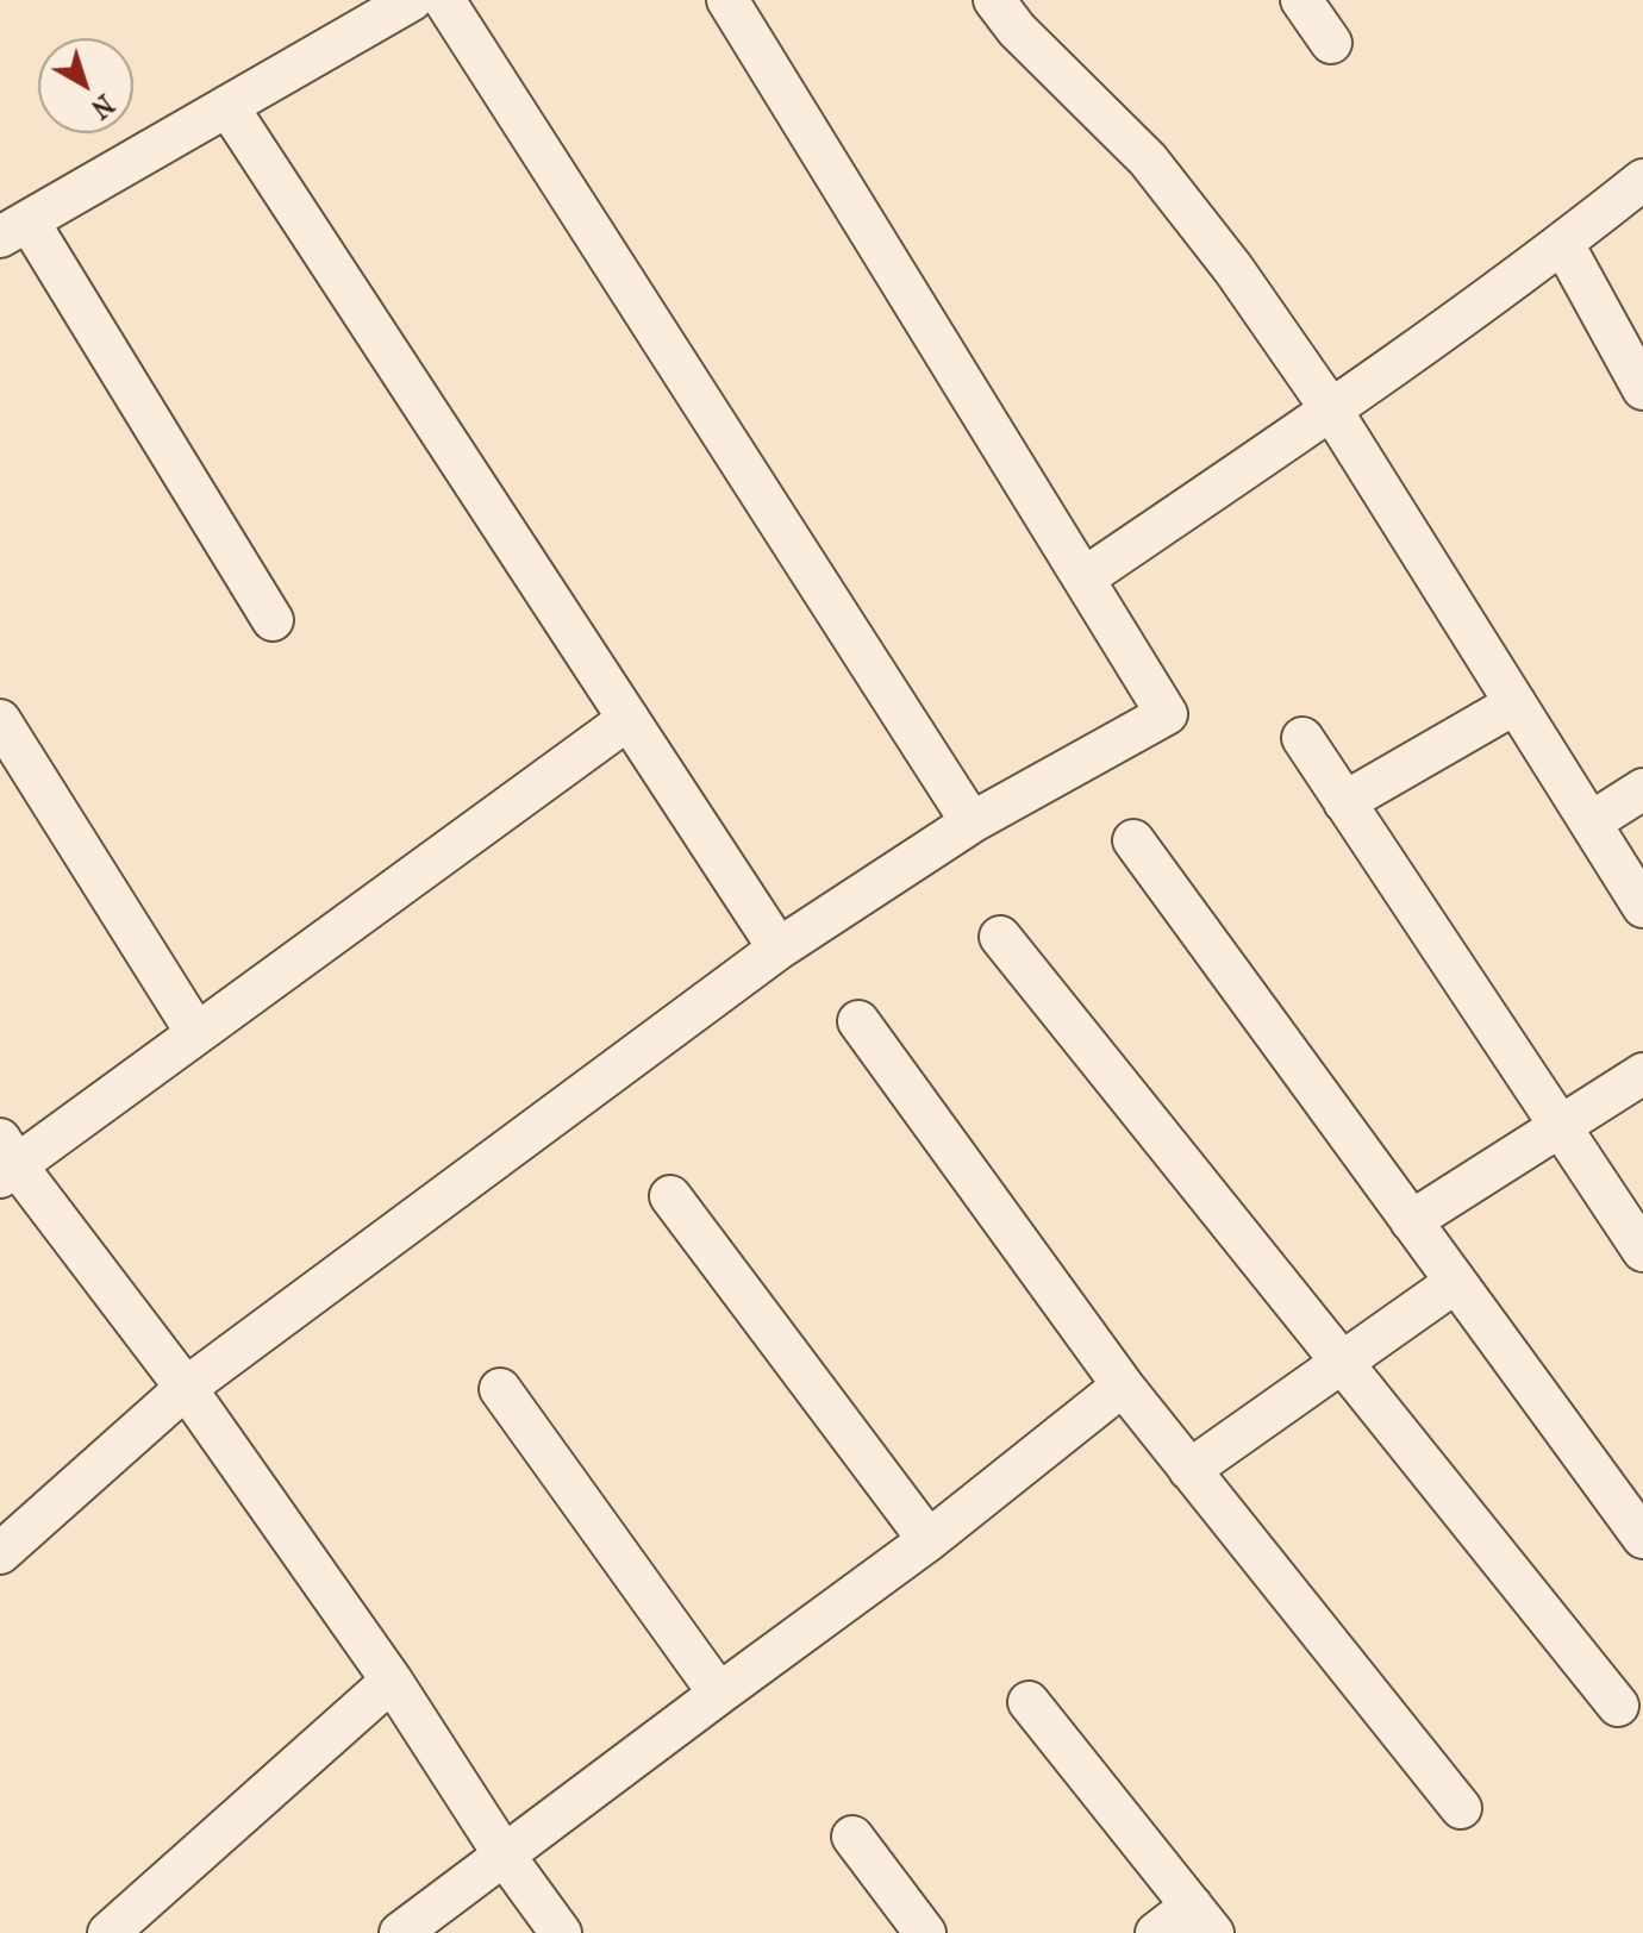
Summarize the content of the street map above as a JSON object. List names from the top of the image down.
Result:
{
  "north": "bottom right"
}
